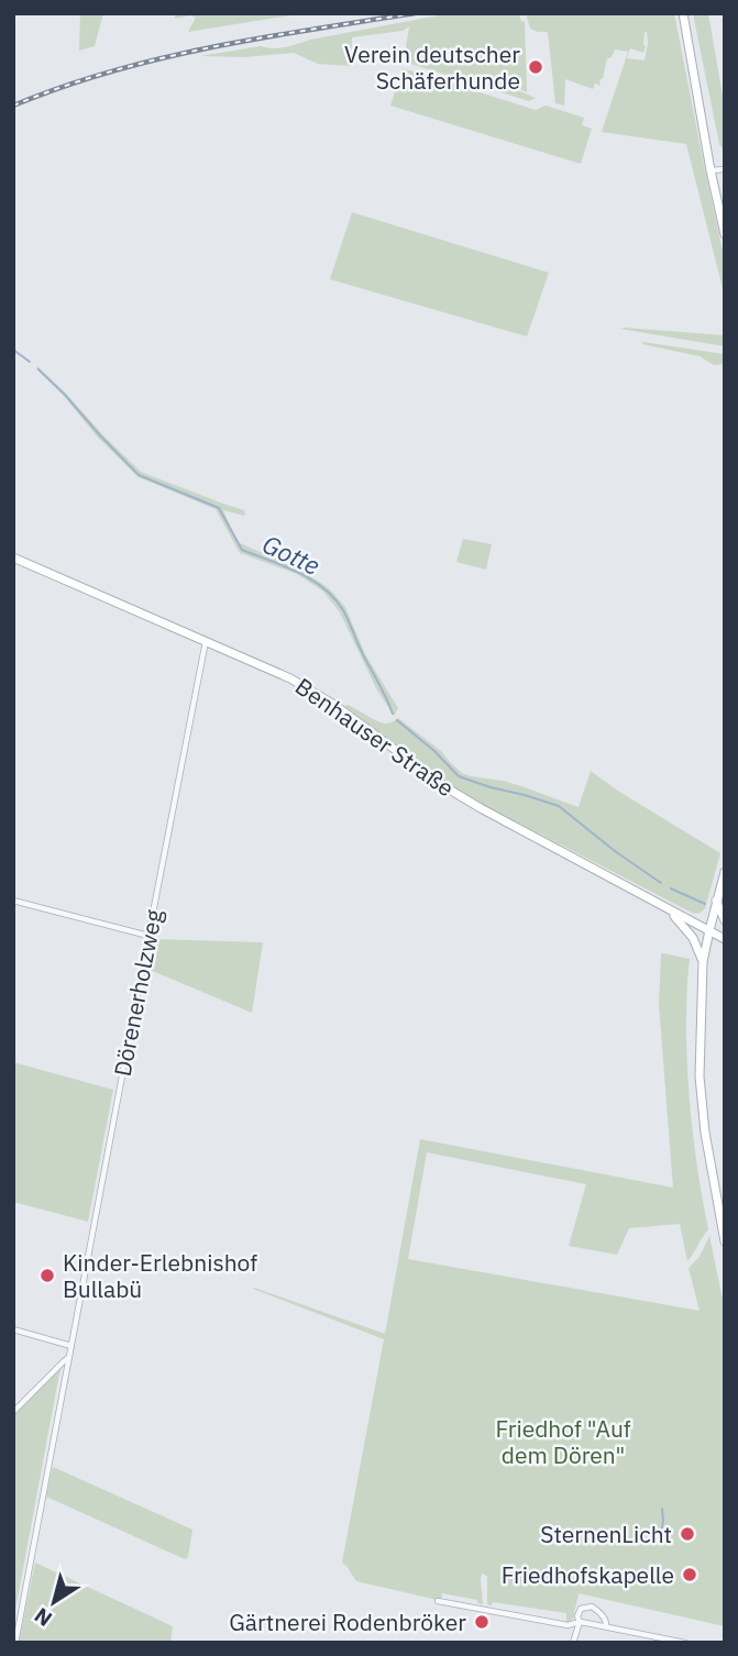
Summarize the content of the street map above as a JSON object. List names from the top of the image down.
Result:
{
  "streets": {
    "main road": ["Benhauser Straße"],
    "street": ["Dörenerholzweg"]
  },
  "crossings": [
    ["Benhauser Straße", "Dörenerholzweg"]
  ],
  "water": ["Gotte"],
  "parks": ["Friedhof \"Auf dem Dören\""],
  "places": [
    "Verein deutscher Schäferhunde",
    "Kinder-Erlebnishof Bullabü",
    "SternenLicht",
    "Friedhofskapelle",
    "Gärtnerei Rodenbröker"
  ],
  "north": "bottom left"
}
